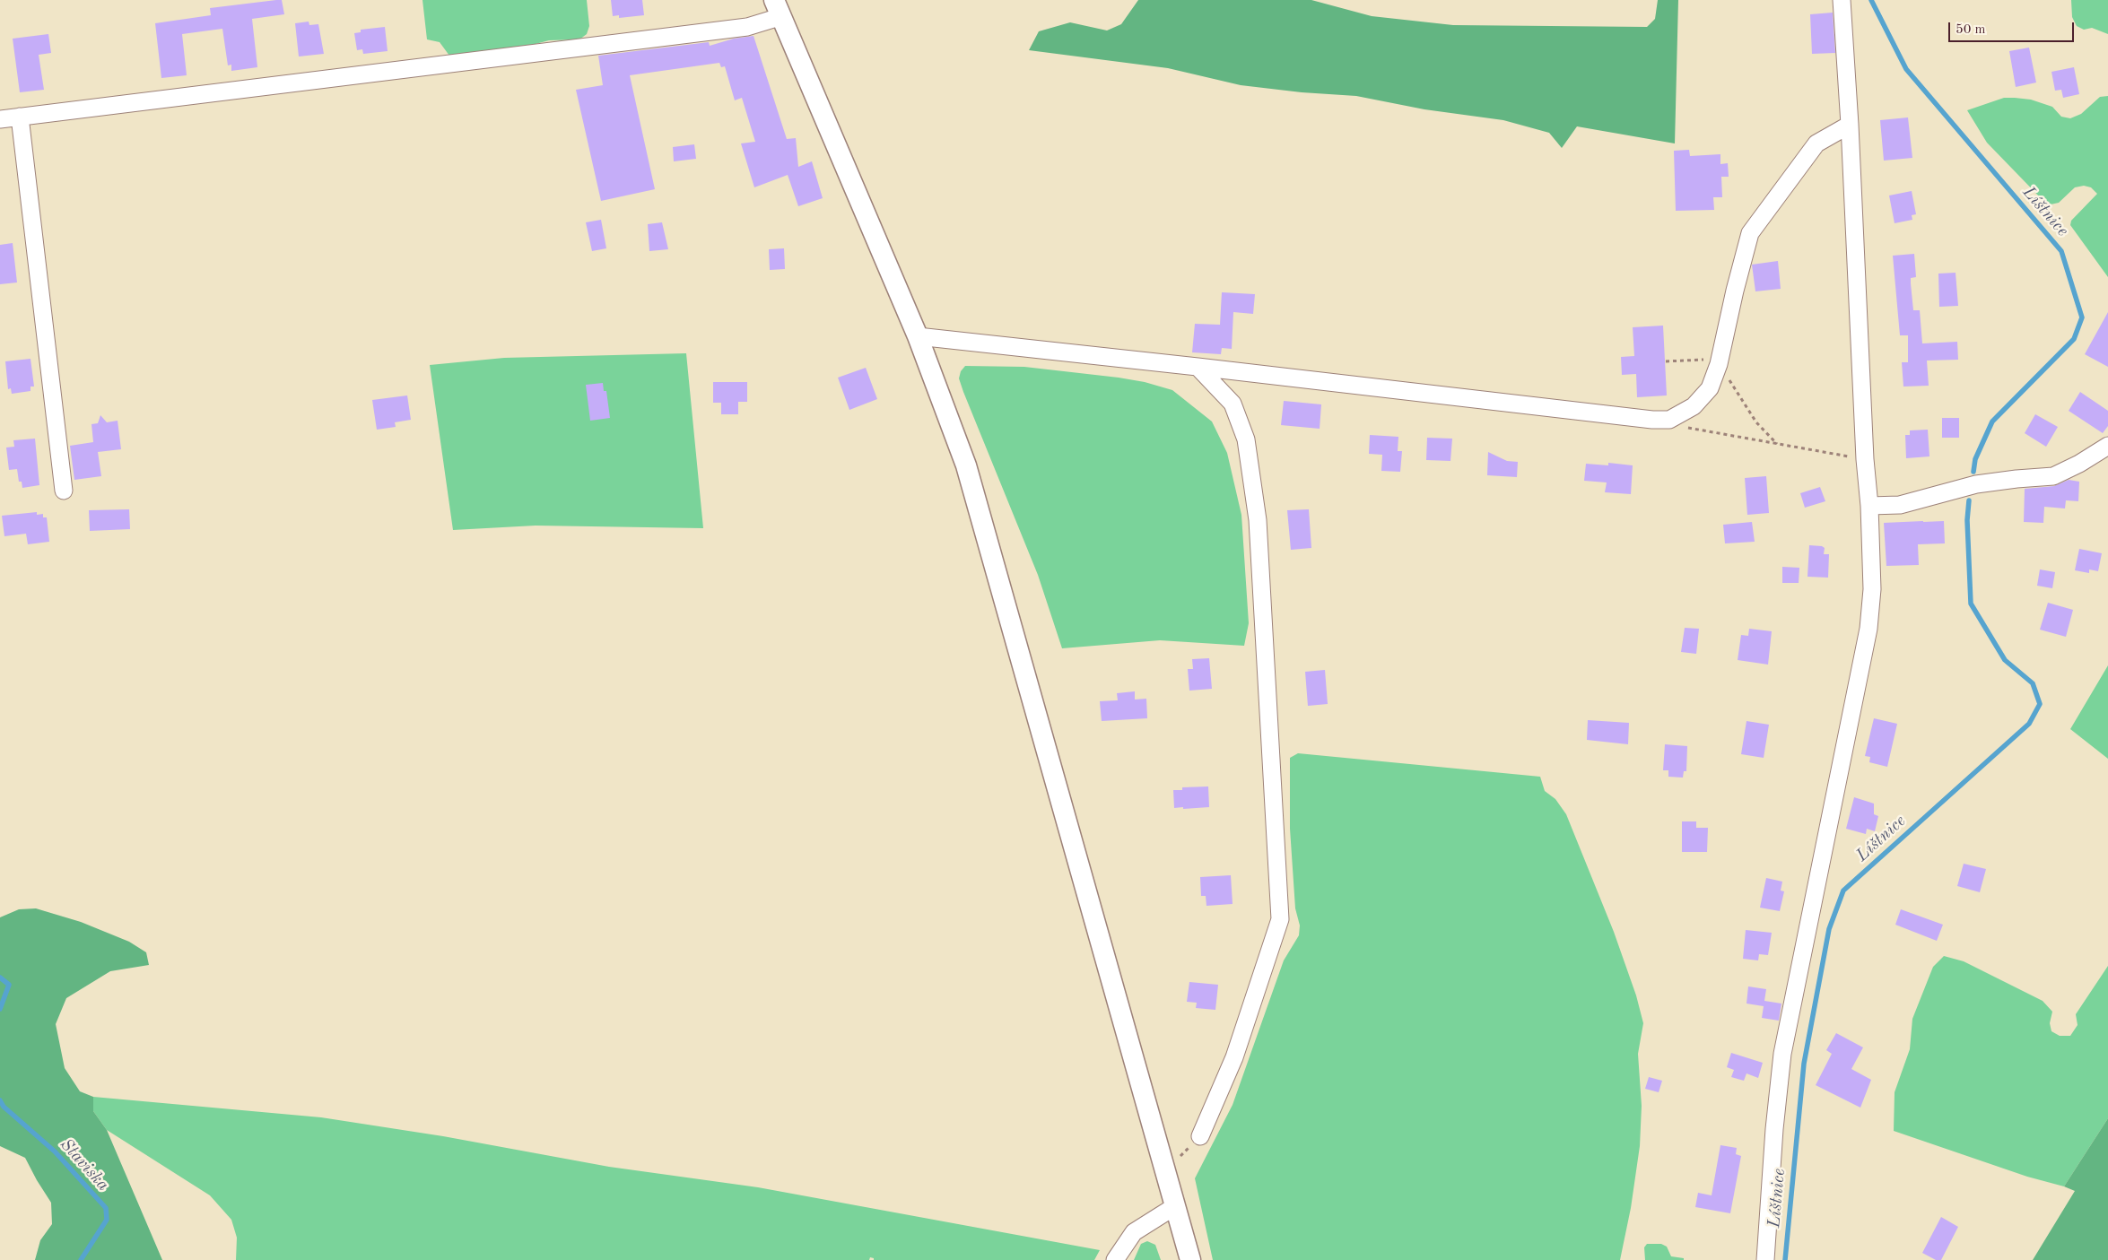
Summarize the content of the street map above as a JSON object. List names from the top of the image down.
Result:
{
  "water": ["Líštnice", "Staviska"],
  "scale_bar": "50 m"
}
